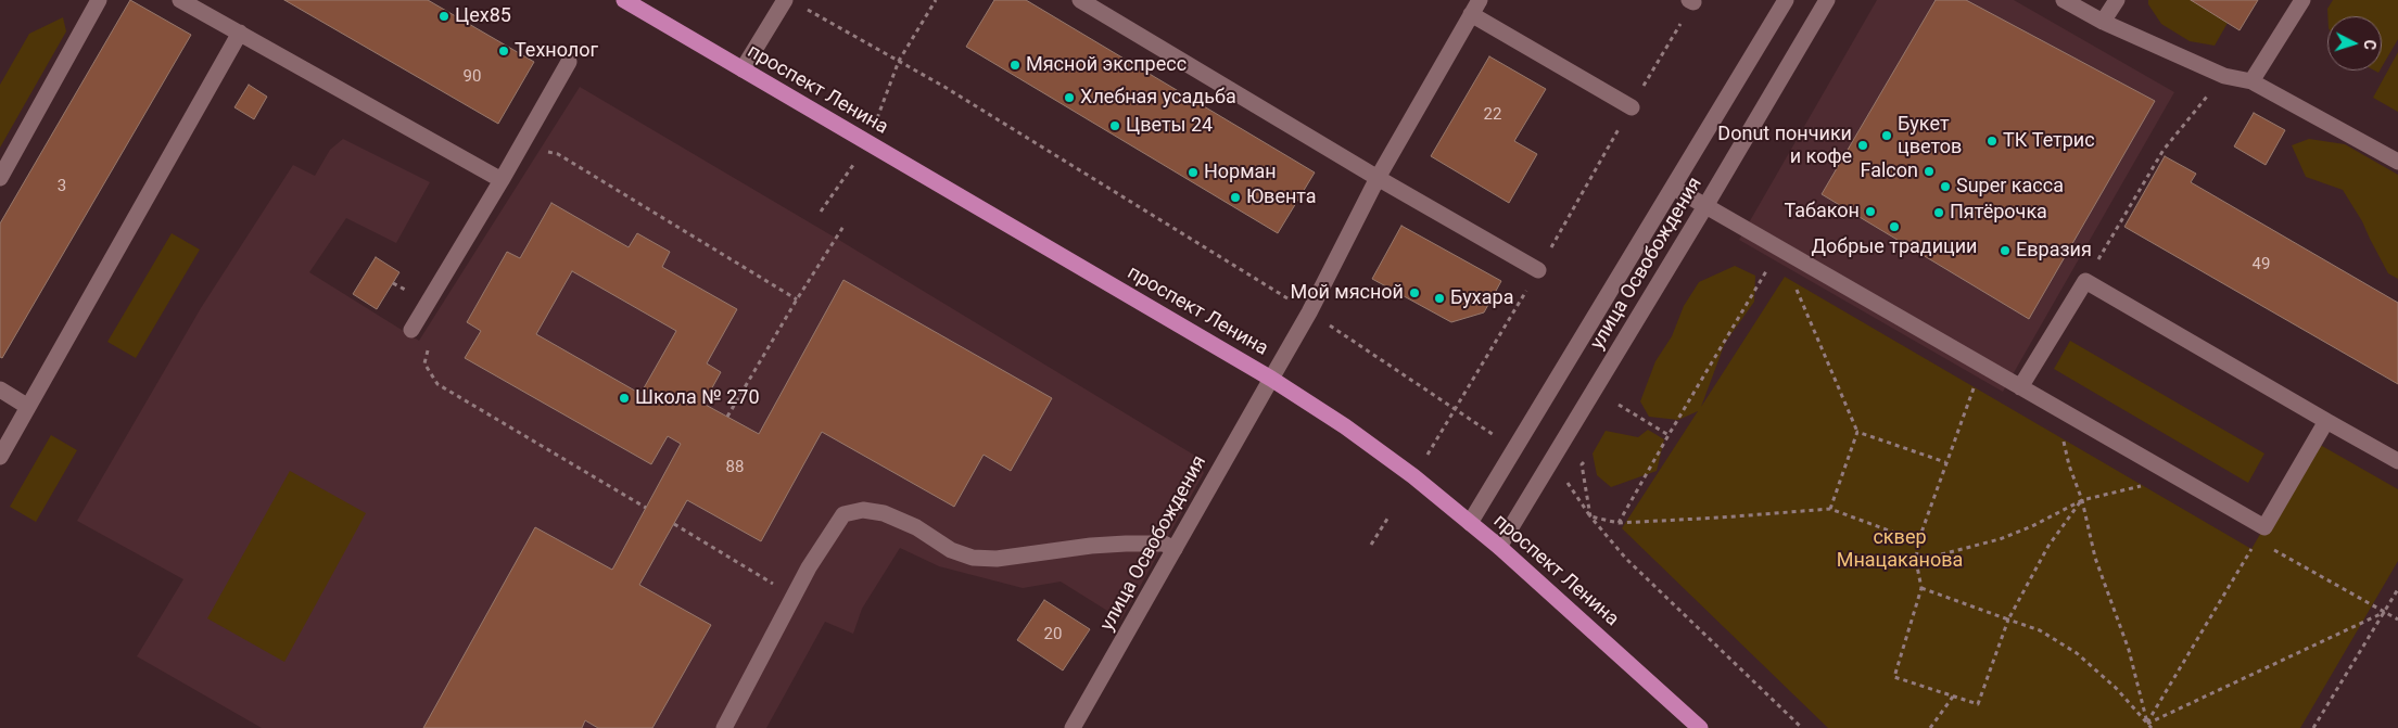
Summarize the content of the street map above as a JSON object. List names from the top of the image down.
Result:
{
  "streets": {
    "main road": ["проспект Ленина"],
    "street": ["улица Освобождения"]
  },
  "crossings": [
    ["проспект Ленина", "улица Освобождения"]
  ],
  "parks": ["сквер Мнацаканова"],
  "places": [
    "Цех85",
    "Технолог",
    "Мясной экспресс",
    "Хлебная усадьба",
    "Цветы 24",
    "Букет цветов",
    "ТК Тетрис",
    "Donut пончики и кофе",
    "Falcon",
    "Норман",
    "Super касса",
    "Ювента",
    "Табакон",
    "Пятёрочка",
    "Добрые традиции",
    "Евразия",
    "Мой мясной",
    "Бухара",
    "Школа № 270"
  ],
  "house_numbers": [
    "90",
    "22",
    "3",
    "49",
    "88",
    "20"
  ],
  "north": "right"
}
